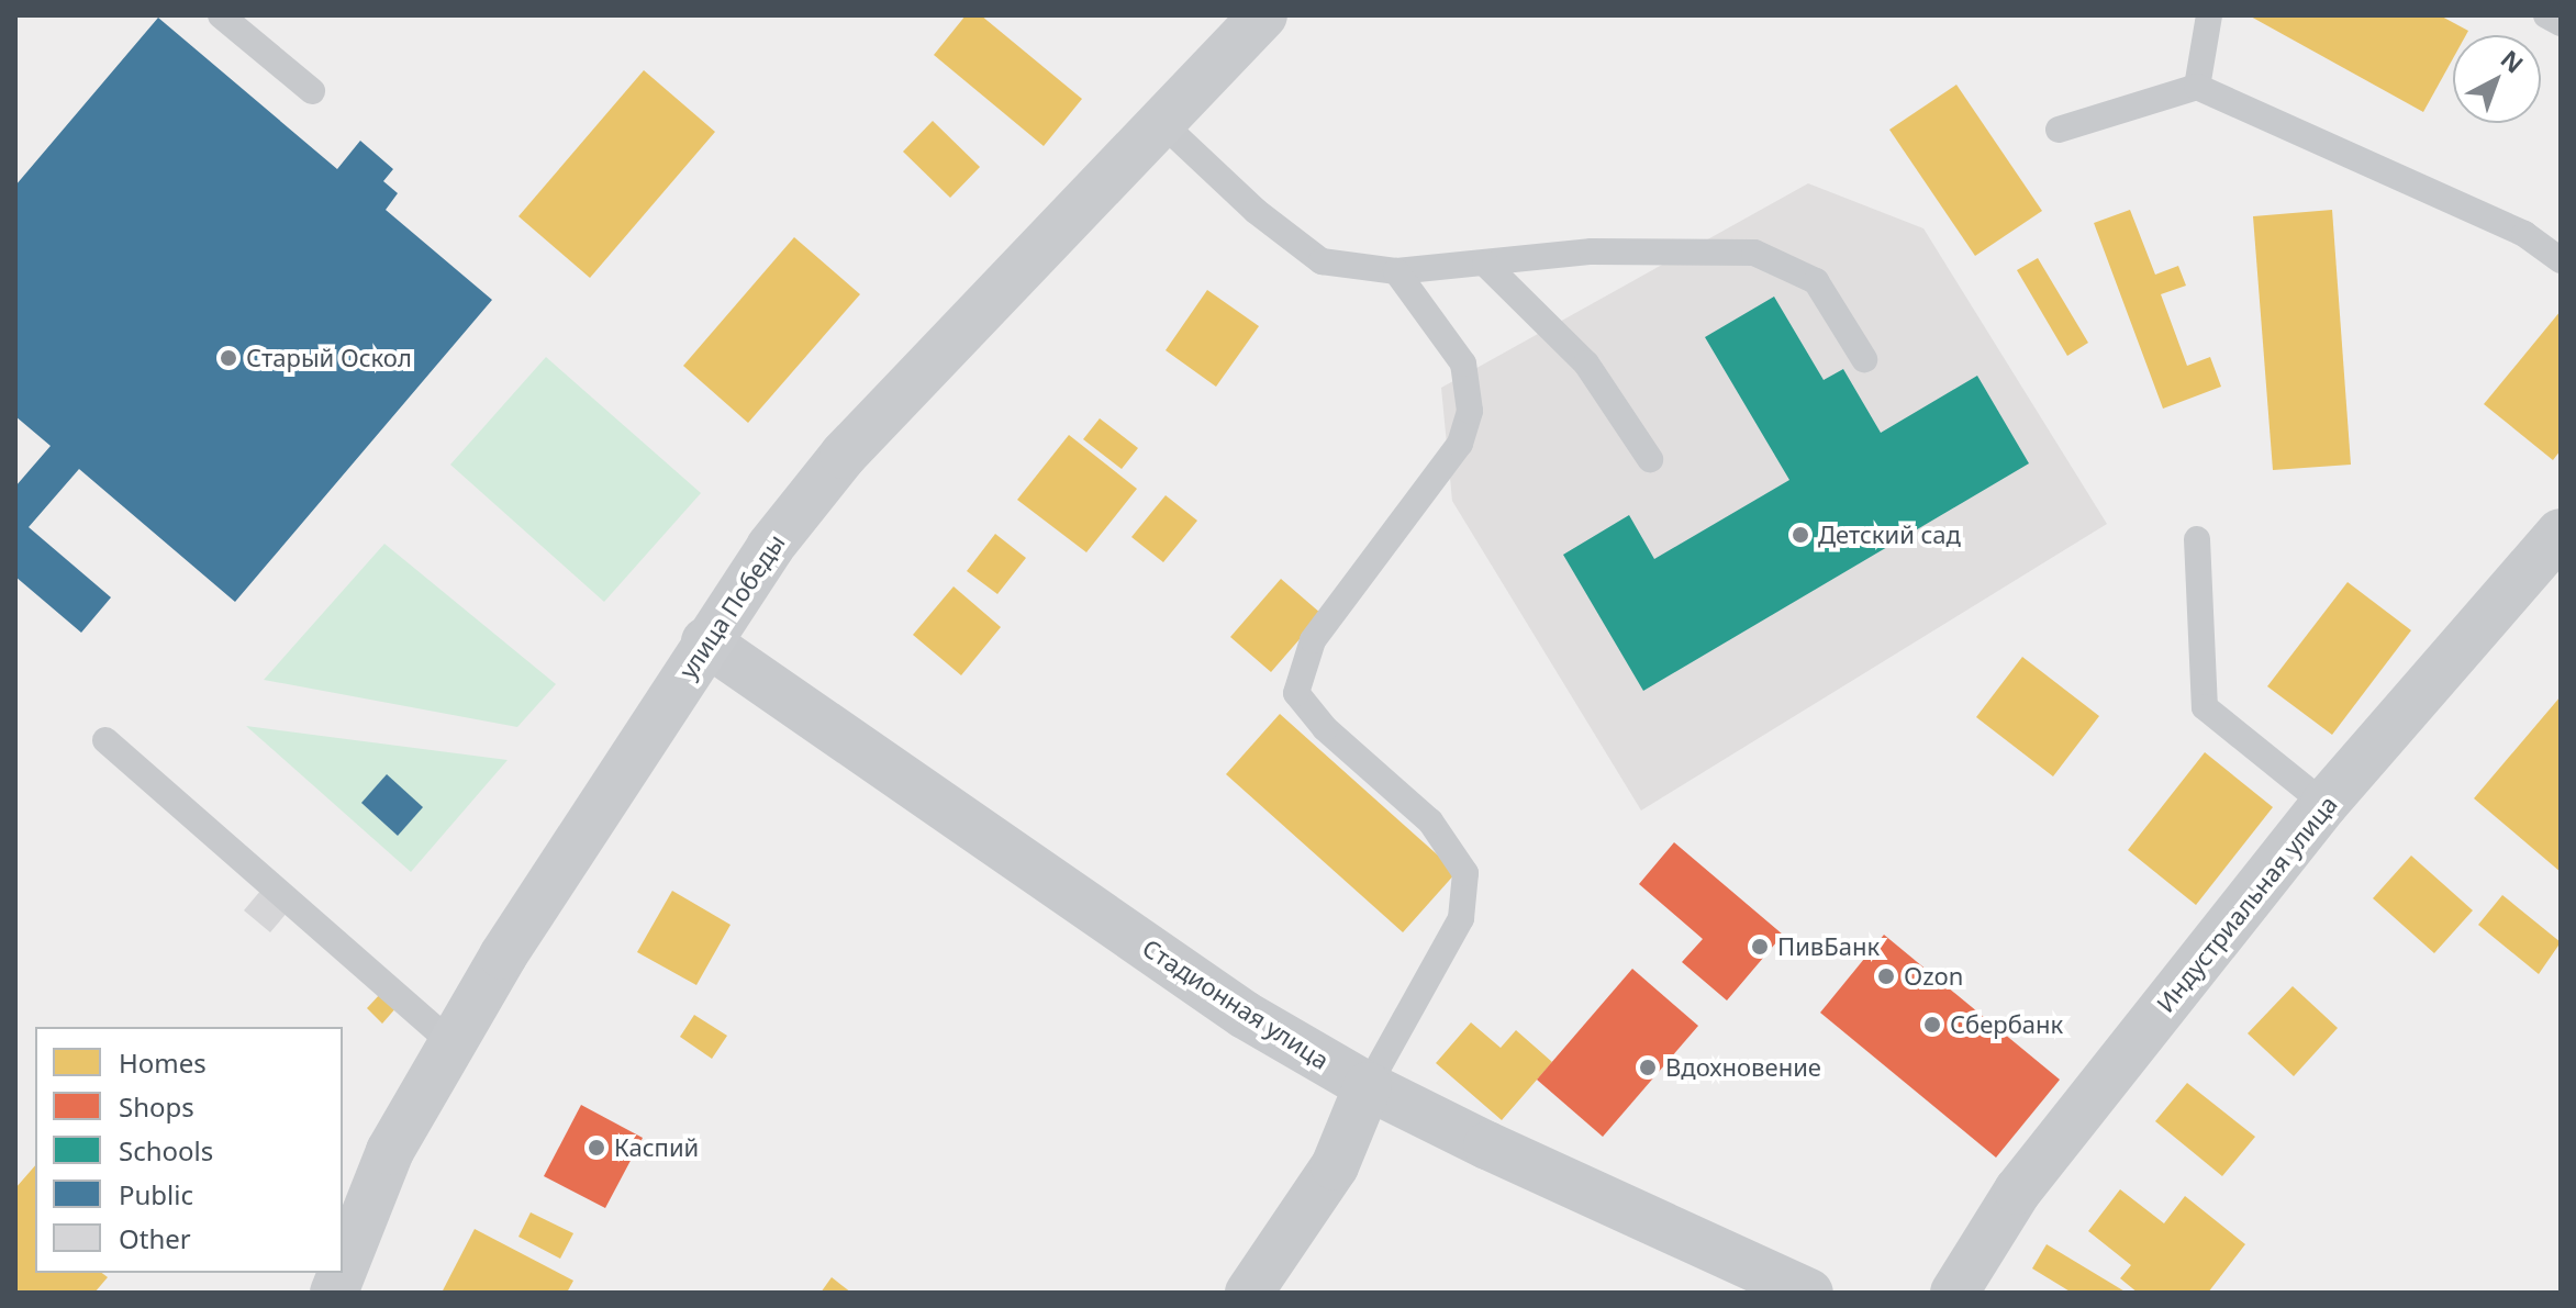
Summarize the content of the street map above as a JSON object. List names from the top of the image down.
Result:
{
  "streets": {
    "street": ["улица Победы", "Индустриальная улица", "Стадионная улица"]
  },
  "crossings": [
    ["улица Победы", "Стадионная улица"]
  ],
  "places": [
    "Старый Оскол",
    "Детский сад",
    "ПивБанк",
    "Ozon",
    "Сбербанк",
    "Вдохновение",
    "Каспий"
  ],
  "legend": [
    "Homes",
    "Shops",
    "Schools",
    "Public",
    "Other"
  ],
  "north": "top right"
}
